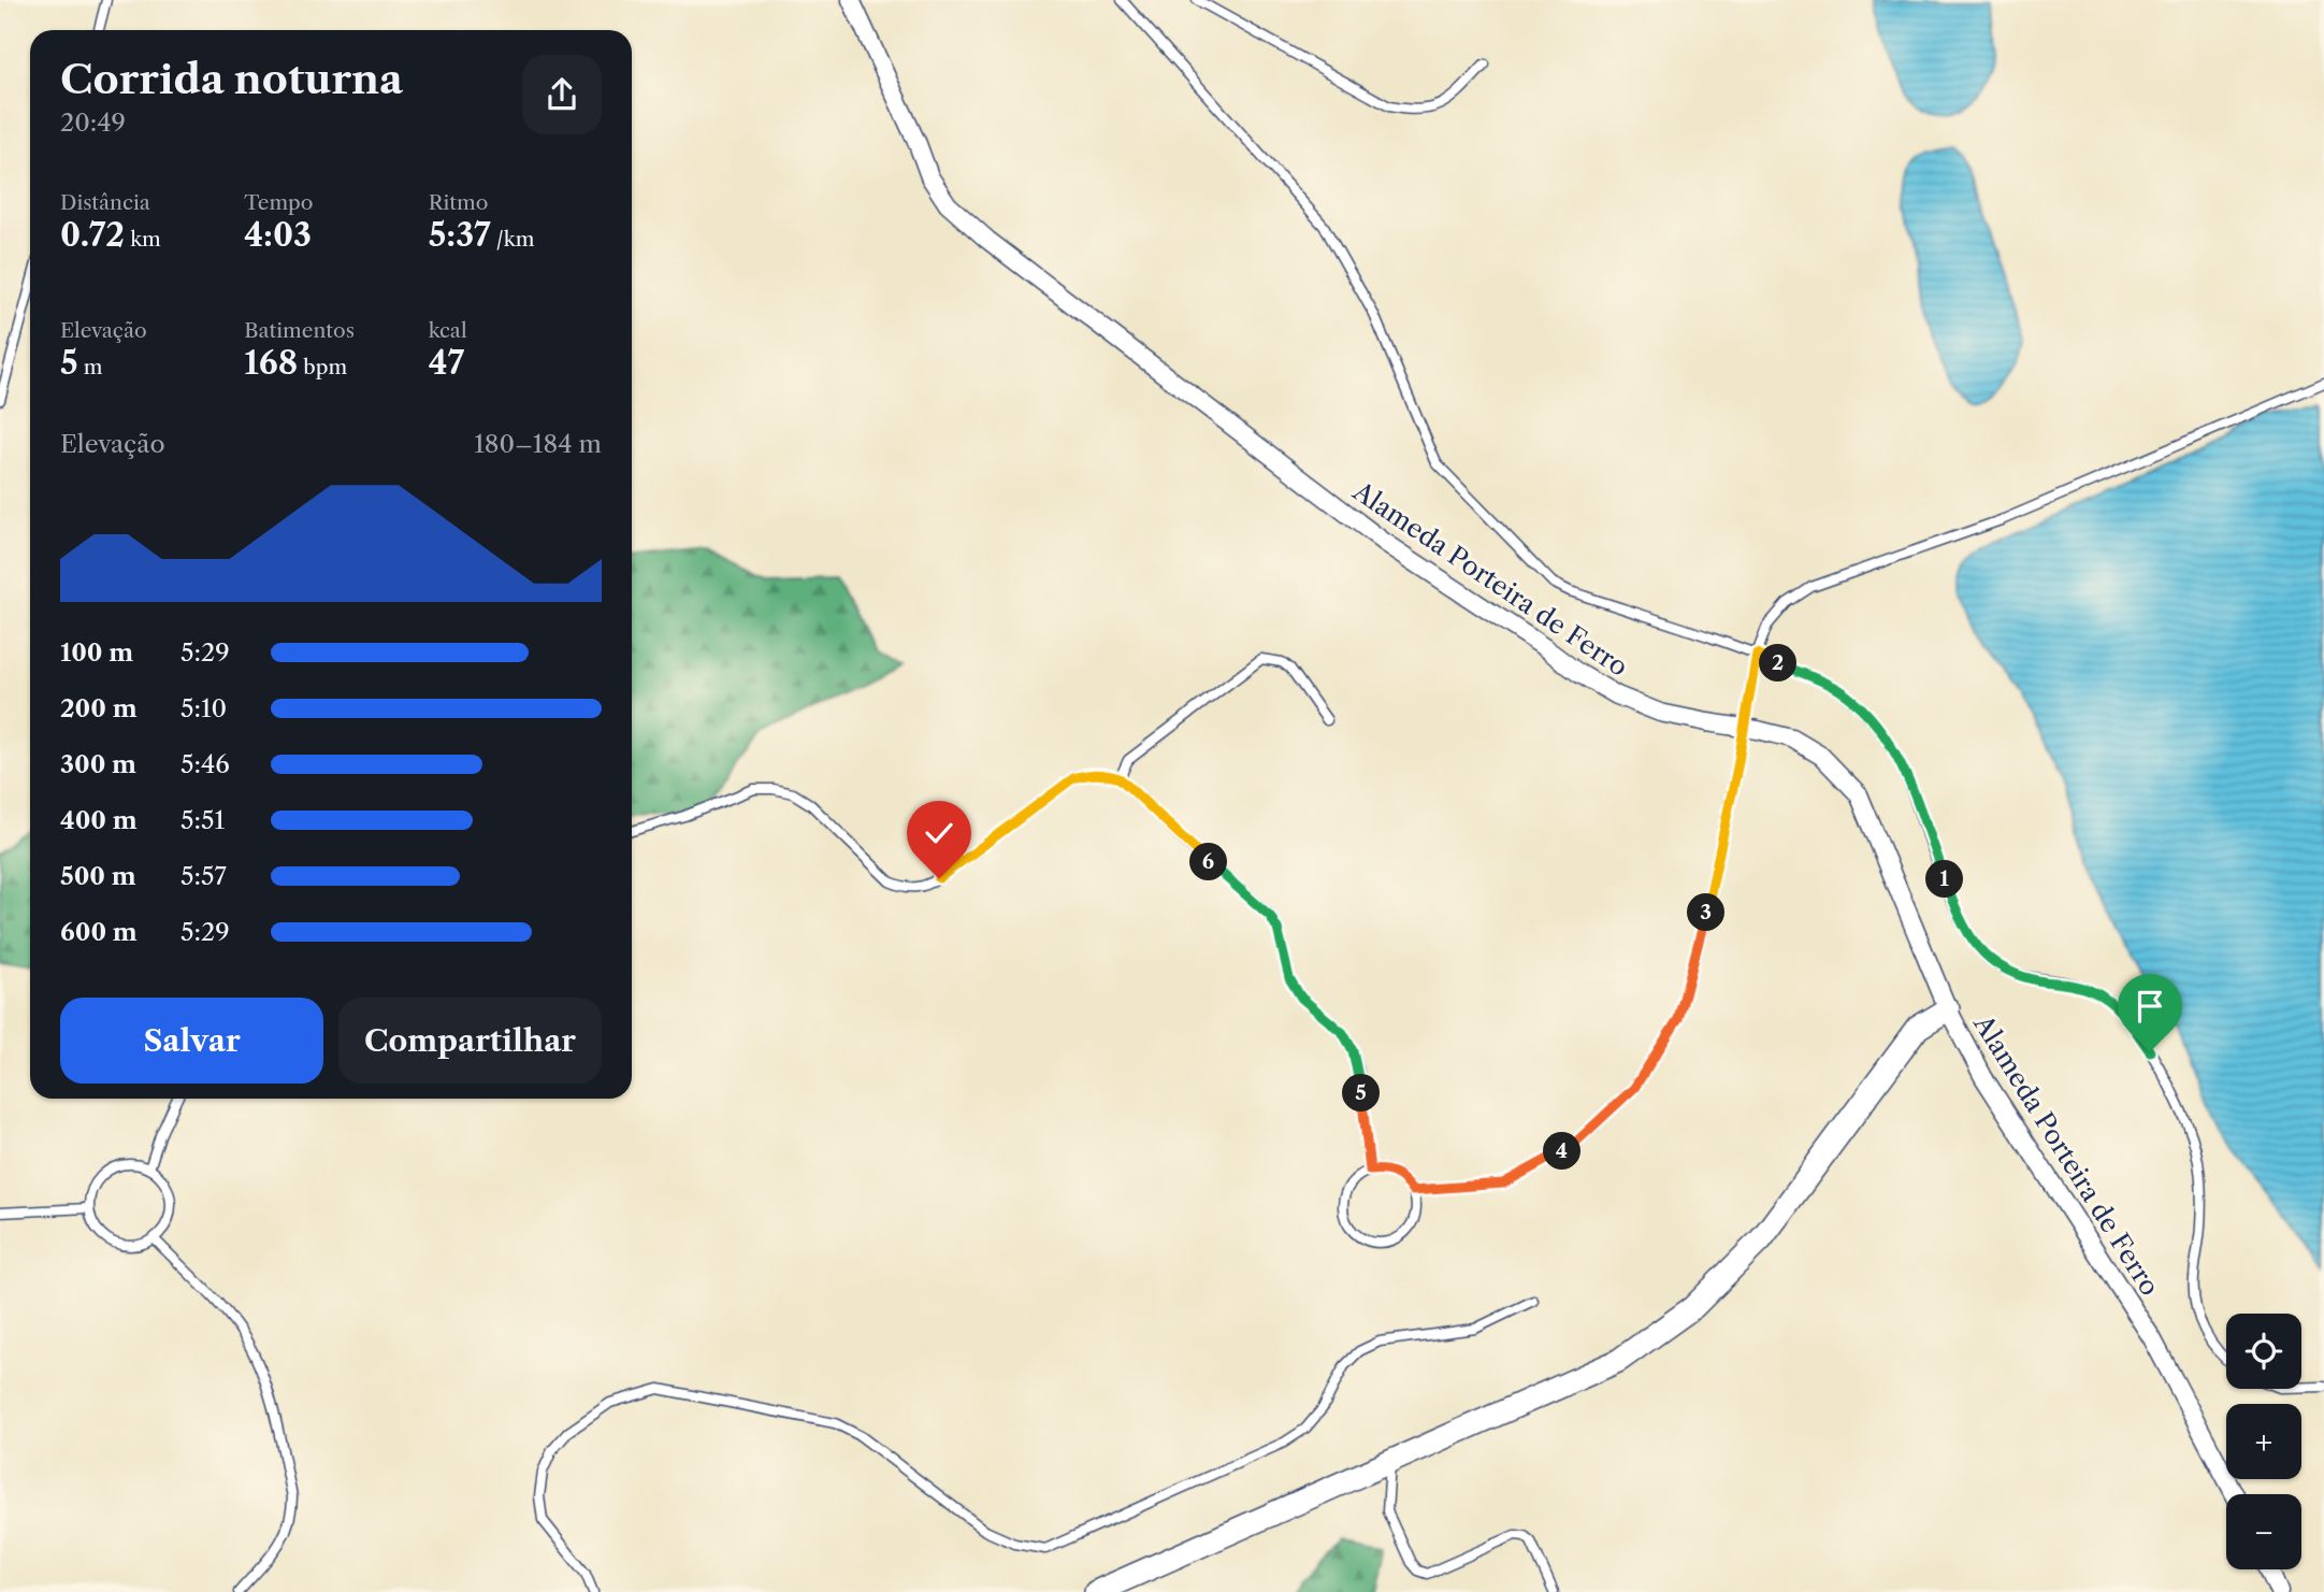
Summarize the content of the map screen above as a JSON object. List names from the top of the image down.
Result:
{
  "streets": {
    "street": ["Alameda Porteira de Ferro"]
  },
  "page": {
    "heading": ["Corrida noturna", "20:49"],
    "stats": [
      ["Distância", "0.72 km"],
      ["Tempo", "4:03"],
      ["Ritmo", "5:37 /km"],
      ["Elevação", "5 m"],
      ["Batimentos", "168 bpm"],
      ["kcal", "47"]
    ],
    "chart": ["Elevação", "180–184 m"],
    "list": [
      {
        "name": "100 m",
        "note": "5:29"
      },
      {
        "name": "200 m",
        "note": "5:10"
      },
      {
        "name": "300 m",
        "note": "5:46"
      },
      {
        "name": "400 m",
        "note": "5:51"
      },
      {
        "name": "500 m",
        "note": "5:57"
      },
      {
        "name": "600 m",
        "note": "5:29"
      }
    ],
    "pins": [
      "2",
      "6",
      "1",
      "3",
      "5",
      "4"
    ],
    "buttons": ["Salvar", "Compartilhar"],
    "map_buttons": ["+", "−"]
  }
}
